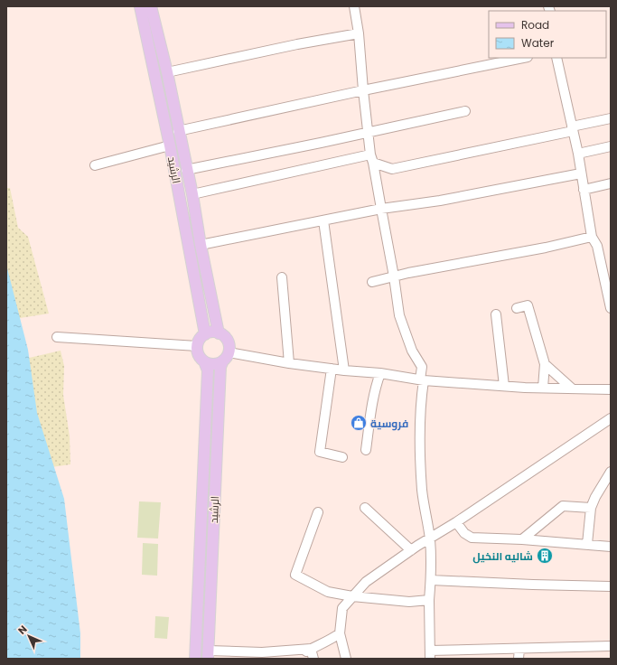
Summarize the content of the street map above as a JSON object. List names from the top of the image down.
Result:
{
  "streets": {
    "main road": ["الرشيد"]
  },
  "places": {
    "shop": ["فروسية"],
    "building": ["شاليه النخيل"]
  },
  "legend": ["Road", "Water"],
  "north": "top left"
}
